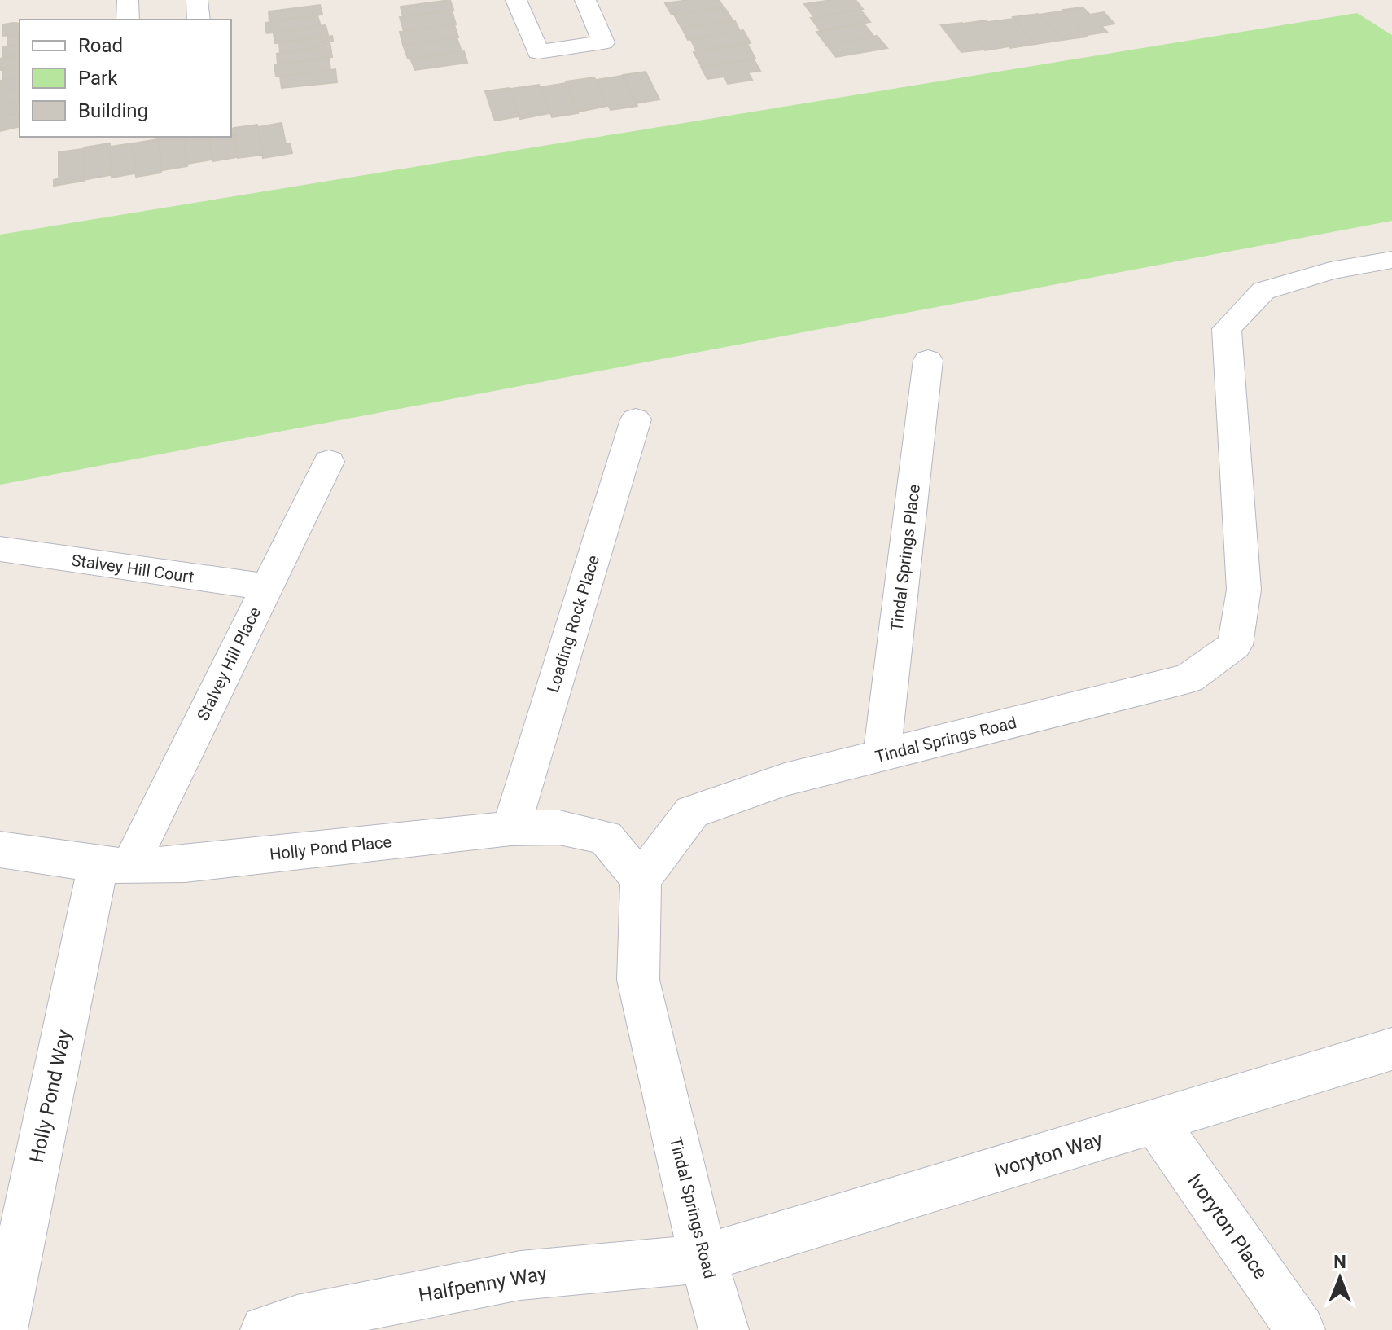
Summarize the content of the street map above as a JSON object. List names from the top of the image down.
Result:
{
  "streets": {
    "street": [
      "Tindal Springs Place",
      "Stalvey Hill Court",
      "Loading Rock Place",
      "Stalvey Hill Place",
      "Tindal Springs Road",
      "Holly Pond Place",
      "Holly Pond Way",
      "Ivoryton Way",
      "Ivoryton Place",
      "Halfpenny Way"
    ]
  },
  "crossings": [
    ["Tindal Springs Place", "Tindal Springs Road"],
    ["Stalvey Hill Court", "Stalvey Hill Place"],
    ["Loading Rock Place", "Holly Pond Place"],
    ["Stalvey Hill Place", "Holly Pond Place"],
    ["Stalvey Hill Place", "Holly Pond Way"],
    ["Tindal Springs Road", "Holly Pond Place"],
    ["Tindal Springs Road", "Ivoryton Way"],
    ["Tindal Springs Road", "Halfpenny Way"],
    ["Holly Pond Place", "Holly Pond Way"],
    ["Ivoryton Way", "Ivoryton Place"],
    ["Ivoryton Way", "Halfpenny Way"]
  ],
  "legend": ["Road", "Park", "Building"],
  "north": "top"
}
